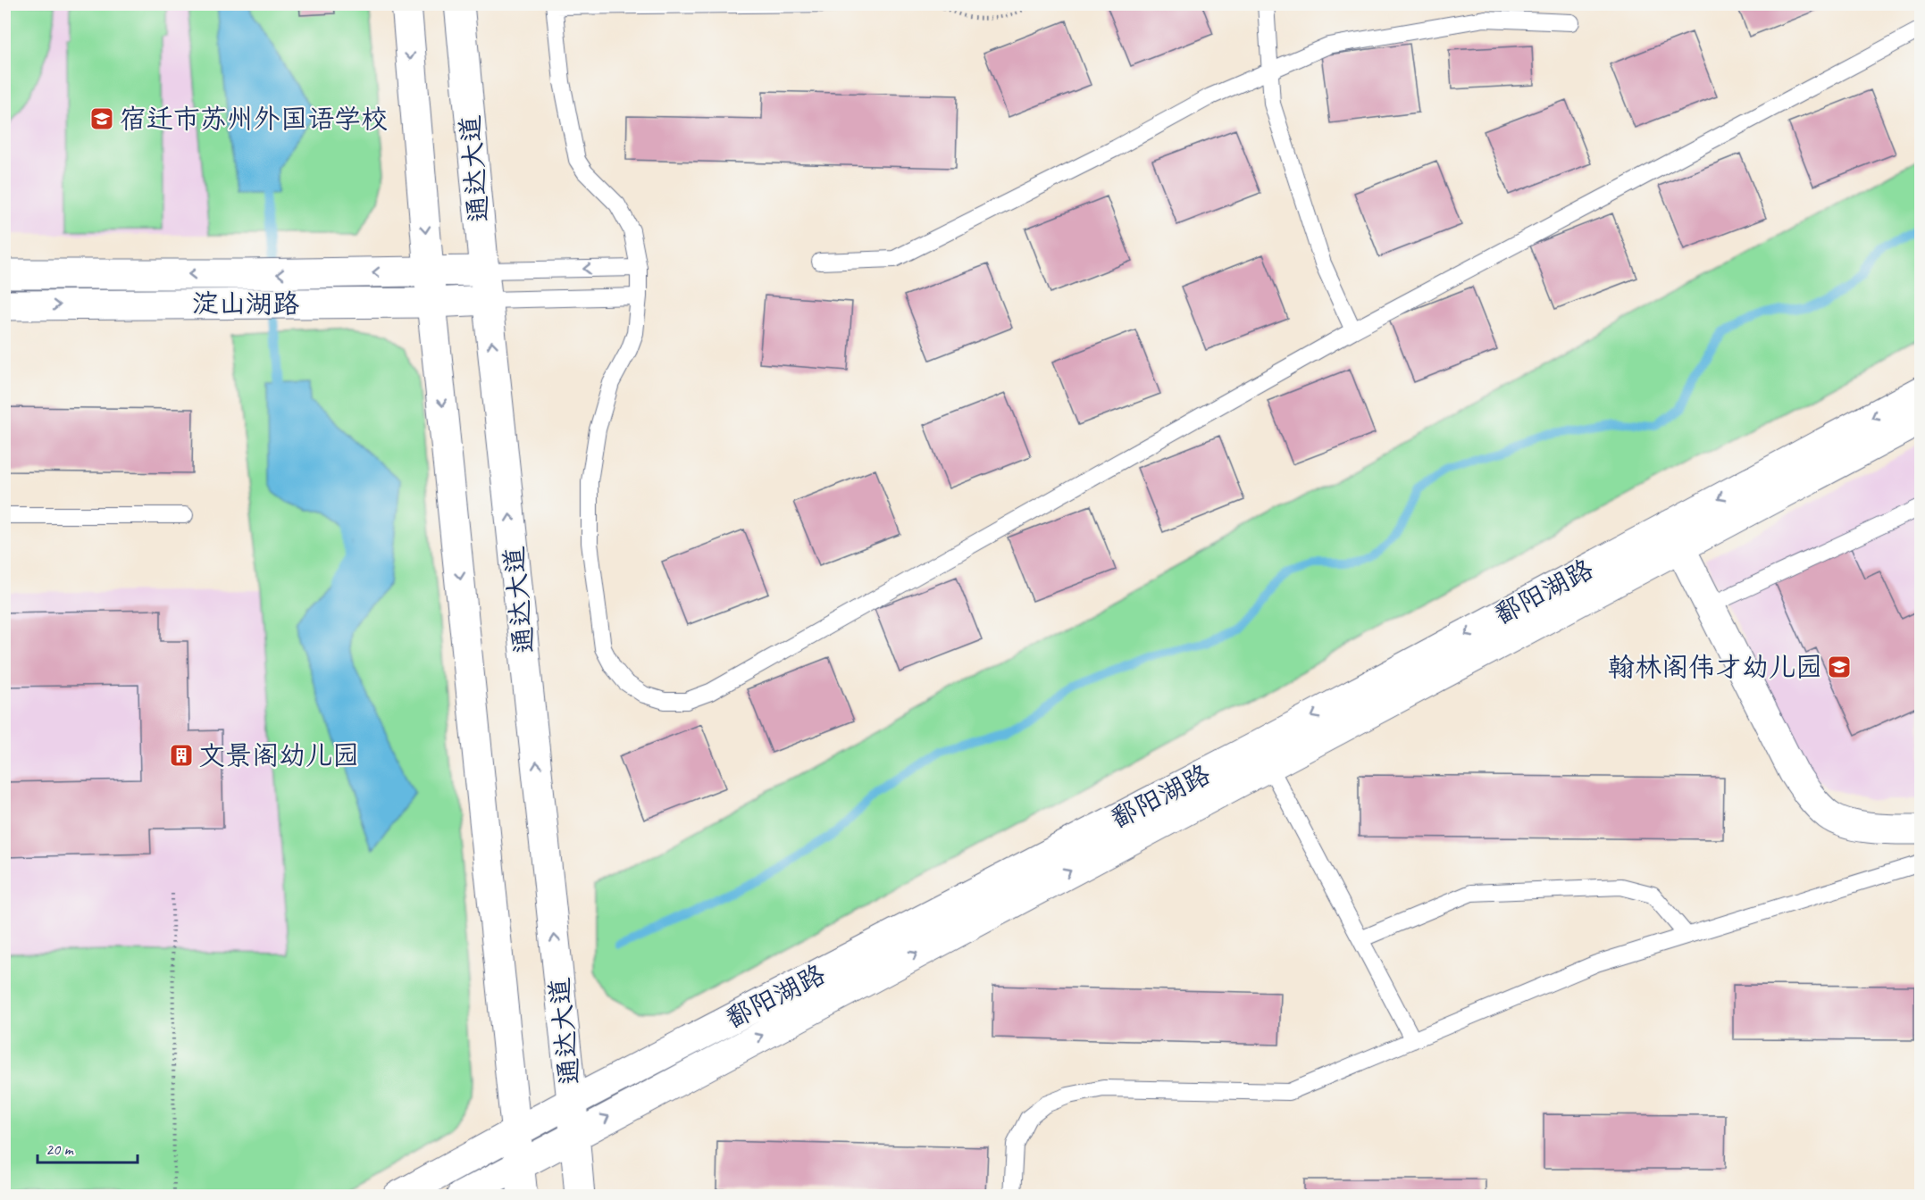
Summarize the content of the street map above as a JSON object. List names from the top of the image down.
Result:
{
  "streets": {
    "street": ["通达大道", "淀山湖路", "鄱阳湖路"]
  },
  "crossings": [
    ["通达大道", "淀山湖路"],
    ["通达大道", "鄱阳湖路"]
  ],
  "places": {
    "school or university": ["宿迁市苏州外国语学校", "翰林阁伟才幼儿园"],
    "building": ["文景阁幼儿园"]
  },
  "scale_bar": "20 m"
}
